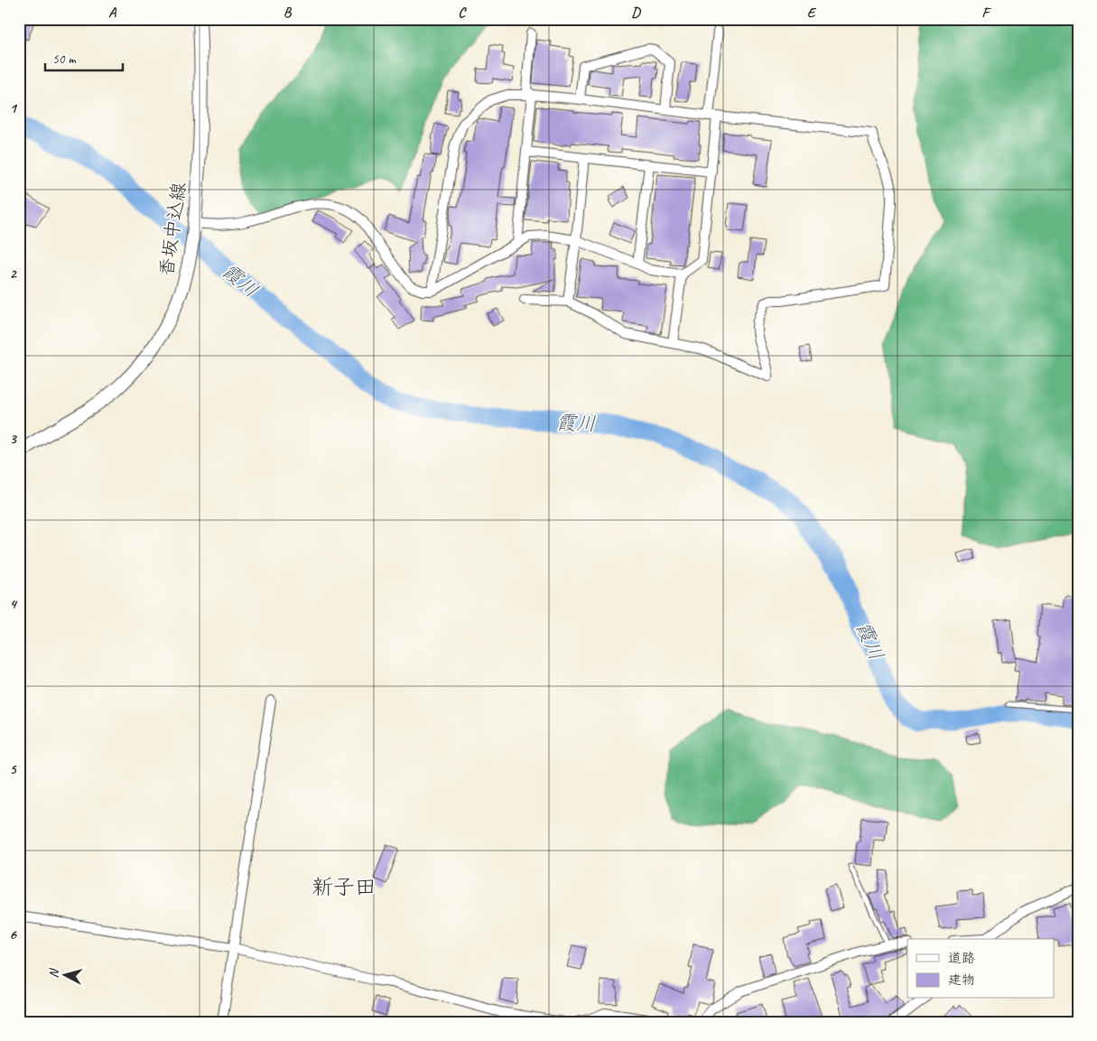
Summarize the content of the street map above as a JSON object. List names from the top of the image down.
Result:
{
  "streets": {
    "main road": ["香坂中込線"]
  },
  "districts": ["新子田"],
  "water": ["霞川"],
  "legend": ["道路", "建物"],
  "scale_bar": "50 m",
  "north": "left",
  "grid": {
    "columns": [
      "A",
      "B",
      "C",
      "D",
      "E",
      "F"
    ],
    "rows": [
      "1",
      "2",
      "3",
      "4",
      "5",
      "6"
    ]
  }
}
